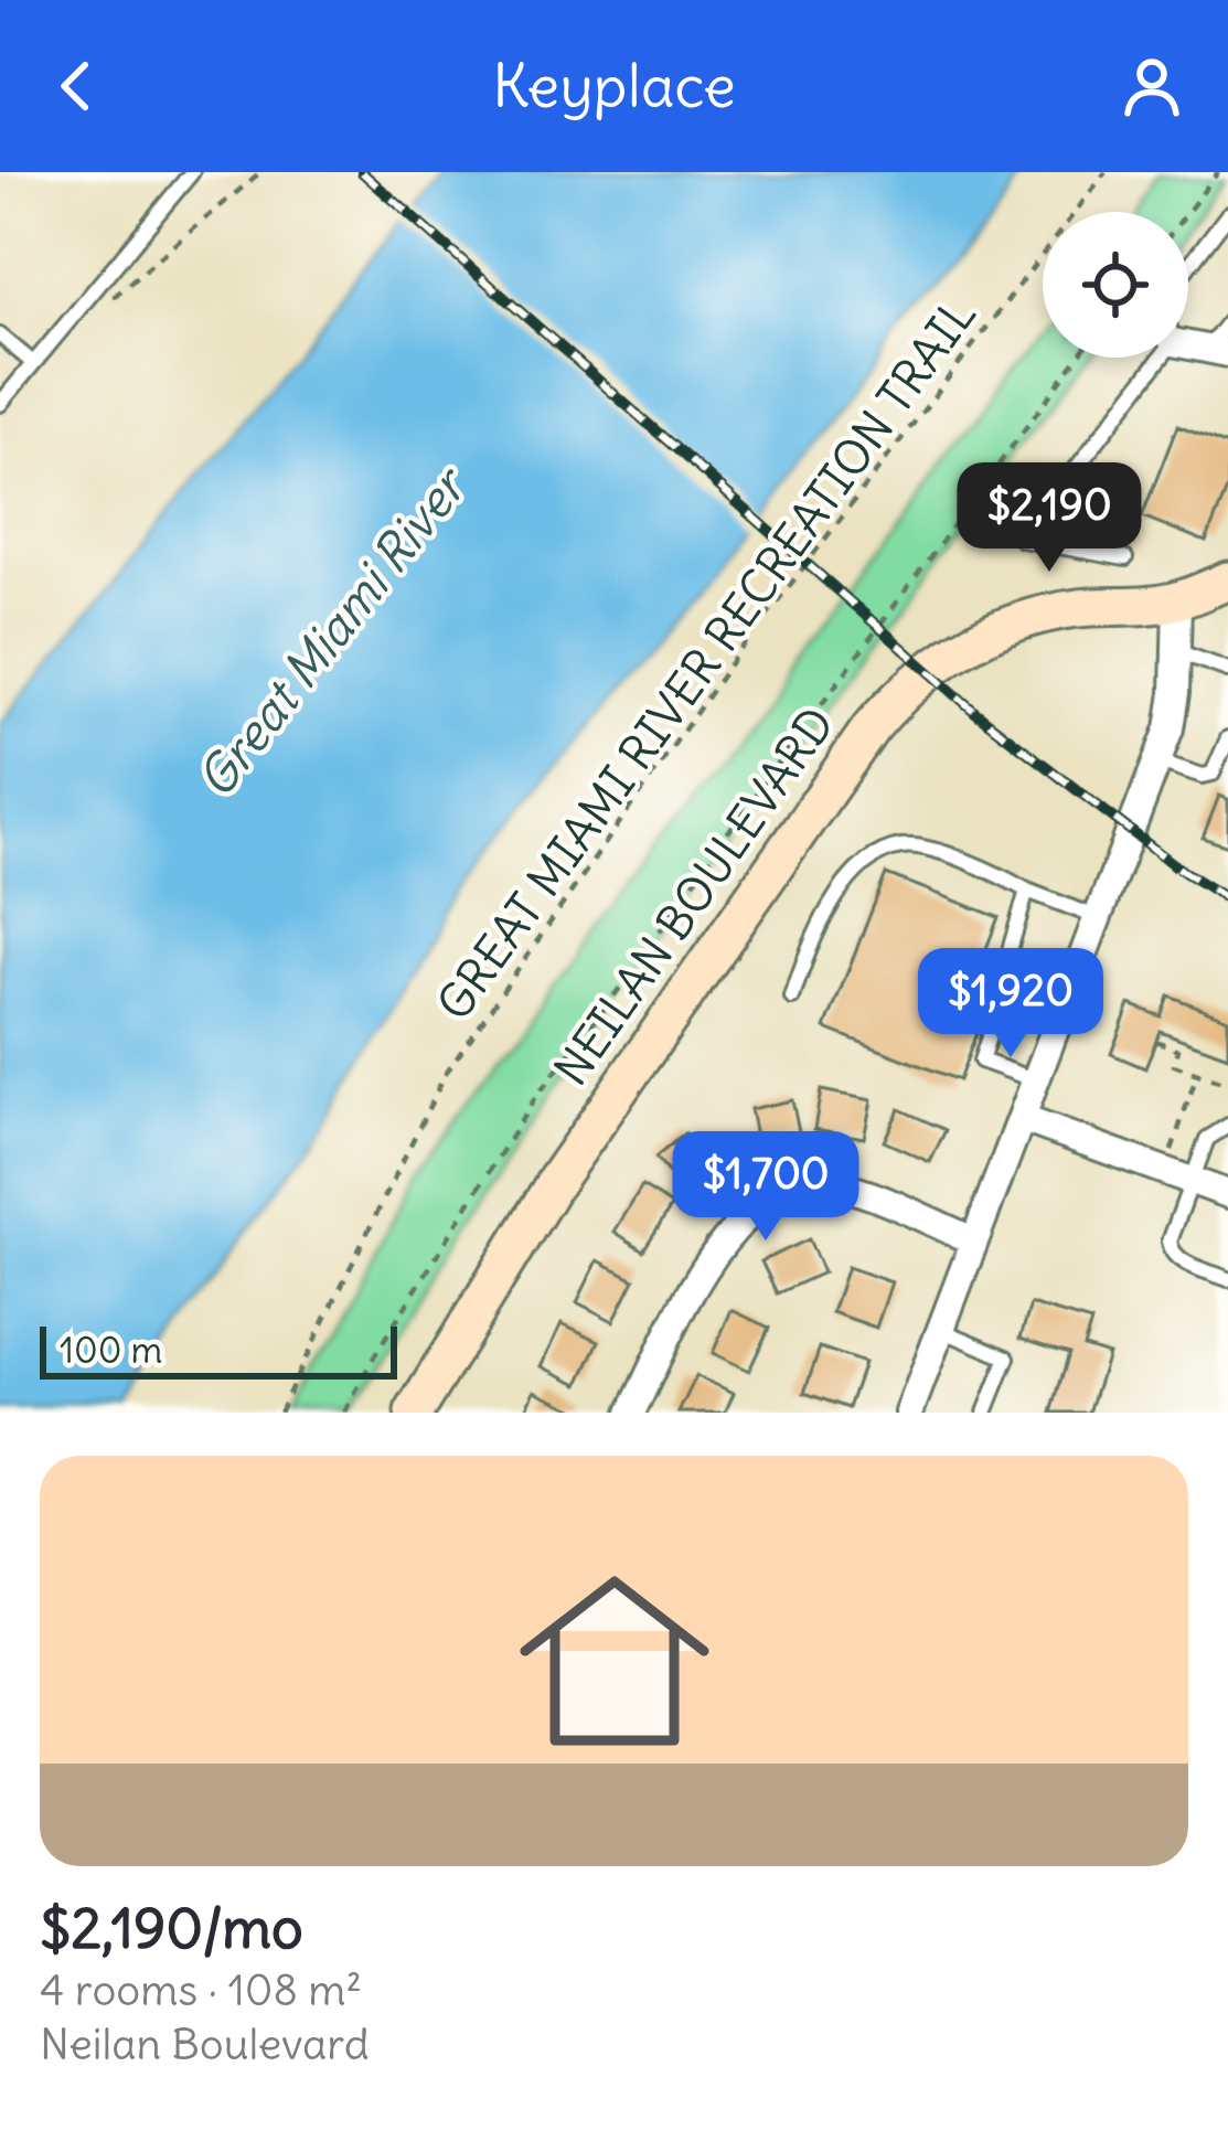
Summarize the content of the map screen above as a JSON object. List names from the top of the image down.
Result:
{
  "streets": {
    "street": ["NEILAN BOULEVARD"],
    "path": ["GREAT MIAMI RIVER RECREATION TRAIL"]
  },
  "water": ["Great Miami River"],
  "scale_bar": "100 m",
  "page": {
    "header": "Keyplace",
    "price": ["$2,190", "$1,920", "$1,700"],
    "scale": "100 m",
    "list": [
      {
        "name": "$2,190/mo",
        "note": "4 rooms · 108 m² · Neilan Boulevard"
      }
    ]
  }
}
